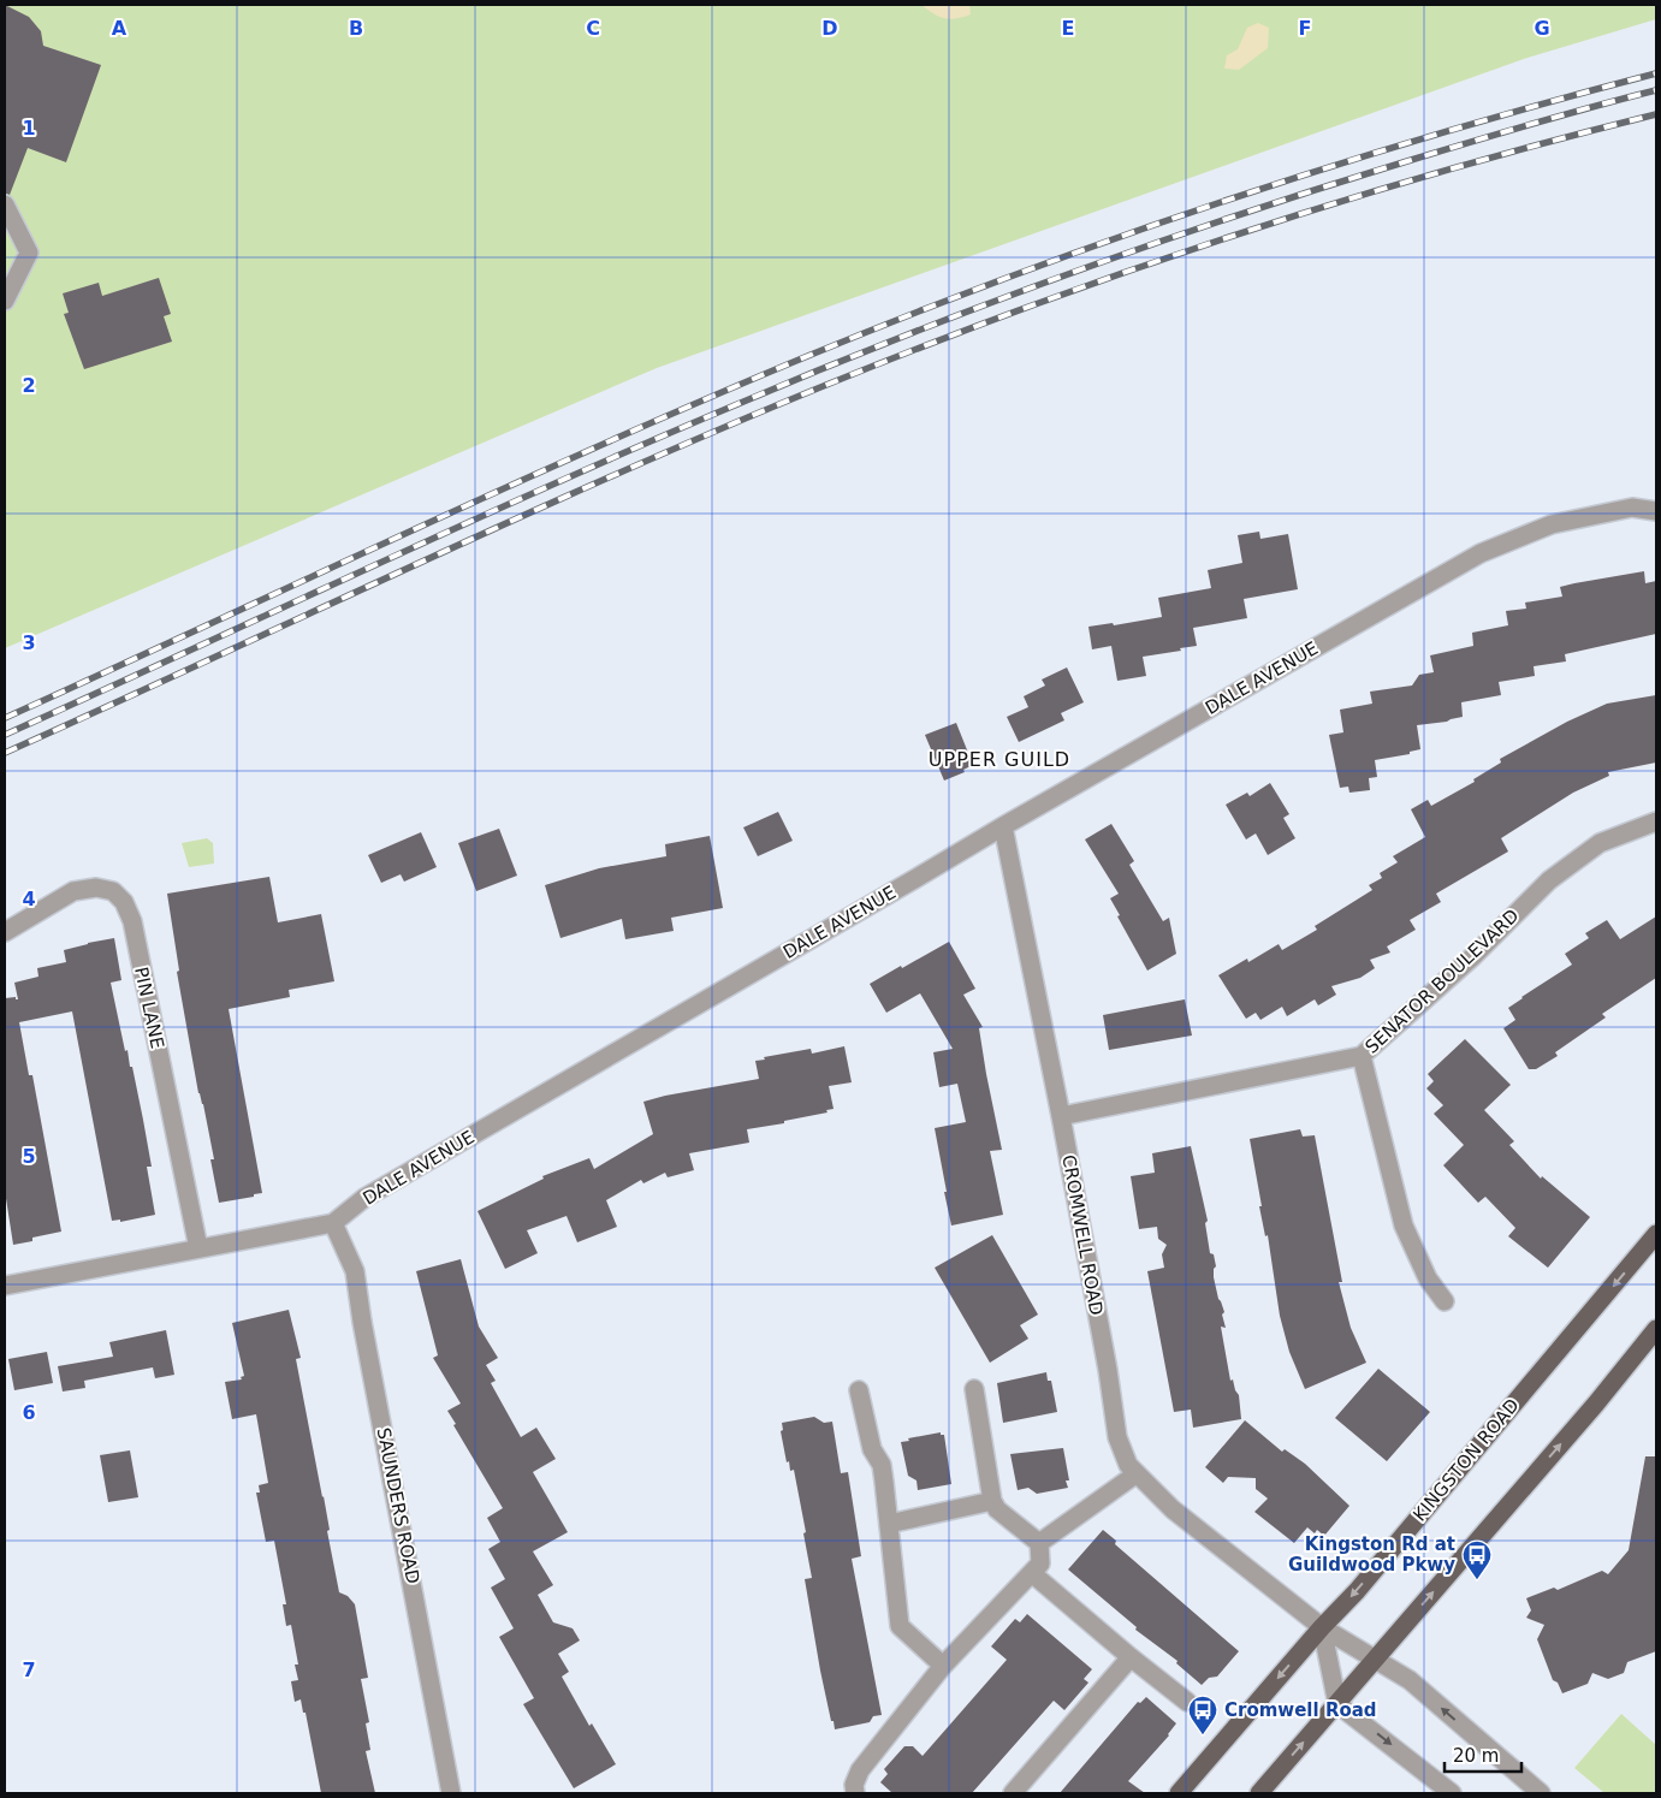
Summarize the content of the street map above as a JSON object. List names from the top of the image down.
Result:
{
  "streets": {
    "main road": ["KINGSTON ROAD"],
    "street": [
      "DALE AVENUE",
      "SENATOR BOULEVARD",
      "PIN LANE",
      "CROMWELL ROAD",
      "SAUNDERS ROAD"
    ]
  },
  "crossings": [
    ["DALE AVENUE", "PIN LANE"],
    ["DALE AVENUE", "CROMWELL ROAD"],
    ["DALE AVENUE", "SAUNDERS ROAD"],
    ["SENATOR BOULEVARD", "CROMWELL ROAD"],
    ["CROMWELL ROAD", "KINGSTON ROAD"]
  ],
  "districts": ["UPPER GUILD"],
  "places": {
    "bus stop": ["Kingston Rd at Guildwood Pkwy", "Cromwell Road"]
  },
  "scale_bar": "20 m",
  "grid": {
    "columns": [
      "A",
      "B",
      "C",
      "D",
      "E",
      "F",
      "G"
    ],
    "rows": [
      "1",
      "2",
      "3",
      "4",
      "5",
      "6",
      "7"
    ]
  }
}
